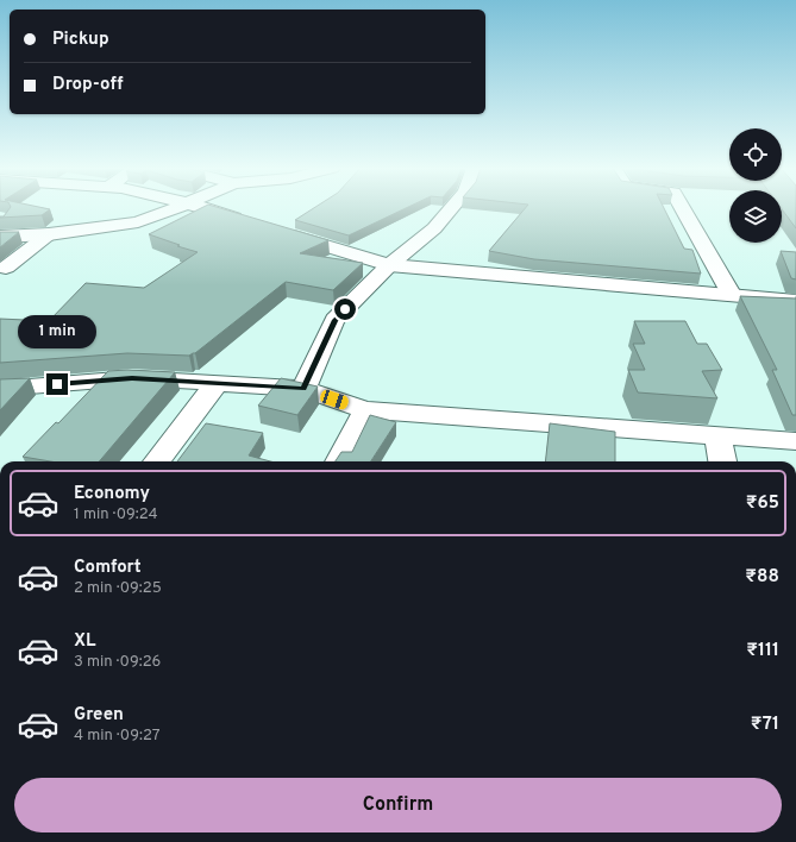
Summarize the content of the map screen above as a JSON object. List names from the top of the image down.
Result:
{
  "page": {
    "banner": ["Pickup", "Drop-off"],
    "bubble": "1 min",
    "list": [
      {
        "name": "Economy",
        "note": "1 min · 09:24",
        "value": "₹65"
      },
      {
        "name": "Comfort",
        "note": "2 min · 09:25",
        "value": "₹88"
      },
      {
        "name": "XL",
        "note": "3 min · 09:26",
        "value": "₹111"
      },
      {
        "name": "Green",
        "note": "4 min · 09:27",
        "value": "₹71"
      }
    ],
    "buttons": "Confirm"
  }
}
